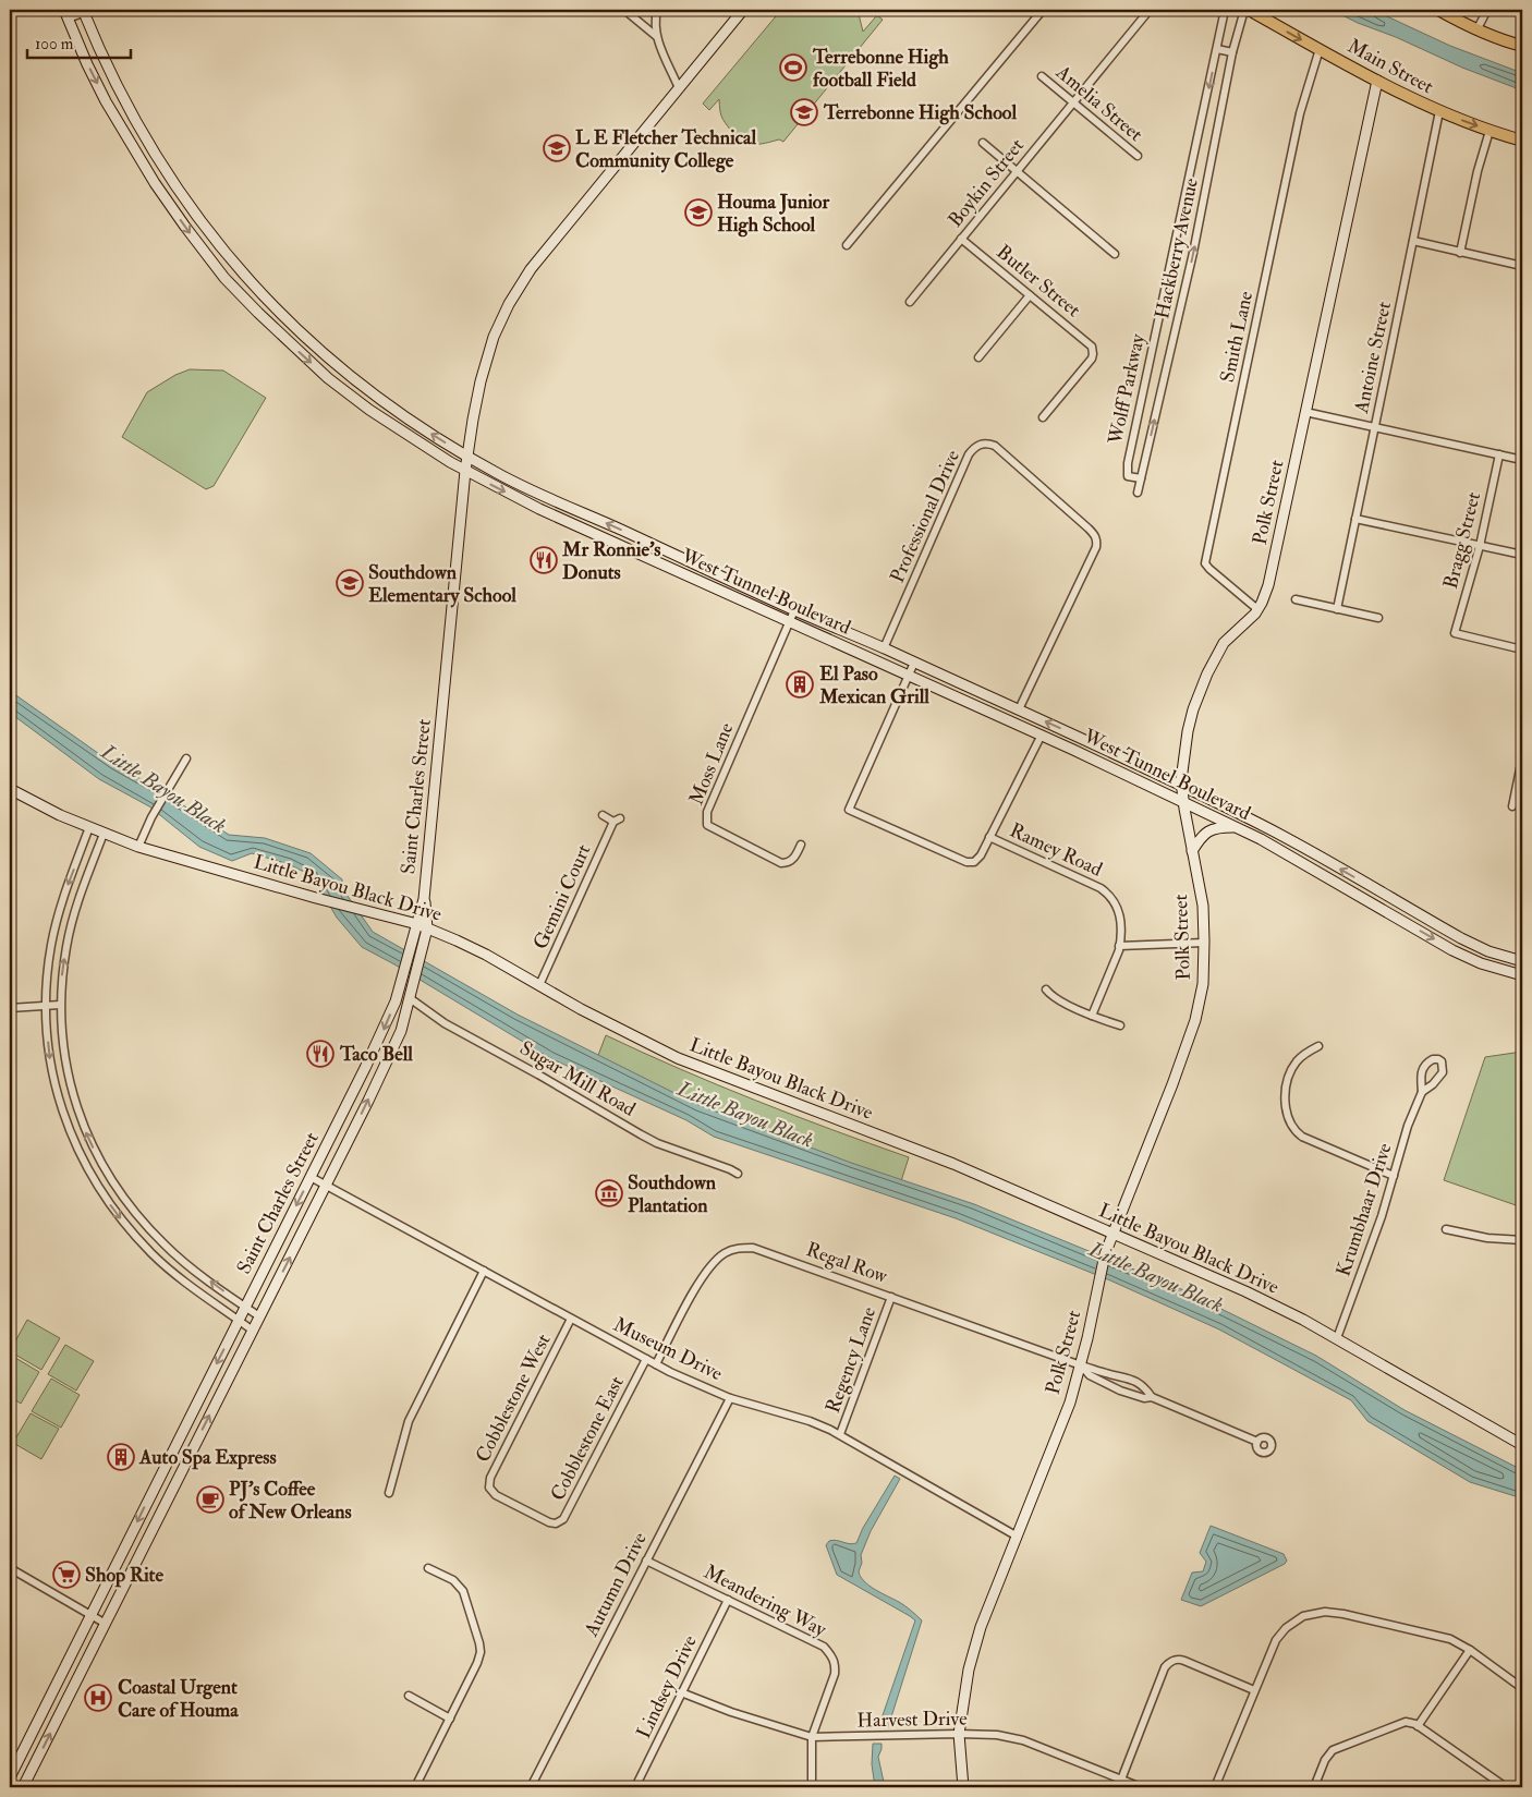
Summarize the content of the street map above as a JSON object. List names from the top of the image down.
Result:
{
  "streets": {
    "main road": [
      "Main Street",
      "Polk Street",
      "West Tunnel Boulevard",
      "Saint Charles Street",
      "Little Bayou Black Drive"
    ],
    "street": [
      "Amelia Street",
      "Boykin Street",
      "Hackberry Avenue",
      "Butler Street",
      "Smith Lane",
      "Antoine Street",
      "Wolff Parkway",
      "Professional Drive",
      "Bragg Street",
      "Moss Lane",
      "Ramey Road",
      "Gemini Court",
      "Sugar Mill Road",
      "Krumbhaar Drive",
      "Regal Row",
      "Museum Drive",
      "Regency Lane",
      "Cobblestone West",
      "Cobblestone East",
      "Autumn Drive",
      "Meandering Way",
      "Lindsey Drive",
      "Harvest Drive"
    ]
  },
  "crossings": [
    ["Main Street", "Hackberry Avenue"],
    ["Main Street", "Smith Lane"],
    ["Main Street", "Antoine Street"],
    ["Main Street", "Polk Street"],
    ["Amelia Street", "Boykin Street"],
    ["Boykin Street", "Butler Street"],
    ["Hackberry Avenue", "Wolff Parkway"],
    ["Smith Lane", "Polk Street"],
    ["Polk Street", "West Tunnel Boulevard"],
    ["Polk Street", "Little Bayou Black Drive"],
    ["Polk Street", "Regal Row"],
    ["Polk Street", "Museum Drive"],
    ["Polk Street", "Harvest Drive"],
    ["Professional Drive", "West Tunnel Boulevard"],
    ["West Tunnel Boulevard", "Moss Lane"],
    ["West Tunnel Boulevard", "Saint Charles Street"],
    ["Saint Charles Street", "Little Bayou Black Drive"],
    ["Saint Charles Street", "Sugar Mill Road"],
    ["Saint Charles Street", "Museum Drive"],
    ["Little Bayou Black Drive", "Gemini Court"],
    ["Little Bayou Black Drive", "Krumbhaar Drive"],
    ["Regal Row", "Museum Drive"],
    ["Regal Row", "Regency Lane"],
    ["Museum Drive", "Regency Lane"],
    ["Museum Drive", "Cobblestone West"],
    ["Museum Drive", "Cobblestone East"],
    ["Museum Drive", "Autumn Drive"],
    ["Cobblestone West", "Cobblestone East"],
    ["Autumn Drive", "Meandering Way"],
    ["Meandering Way", "Lindsey Drive"],
    ["Meandering Way", "Harvest Drive"],
    ["Lindsey Drive", "Harvest Drive"]
  ],
  "one_way": ["Hackberry Avenue", "Wolff Parkway"],
  "water": ["Little Bayou Black"],
  "places": {
    "sports": ["Terrebonne High football Field"],
    "school or university": [
      "Terrebonne High School",
      "L E Fletcher Technical Community College",
      "Houma Junior High School",
      "Southdown Elementary School"
    ],
    "restaurant": ["Mr Ronnie's Donuts", "Taco Bell"],
    "building": ["El Paso Mexican Grill", "Auto Spa Express"],
    "museum": ["Southdown Plantation"],
    "cafe": ["PJ's Coffee of New Orleans"],
    "supermarket": ["Shop Rite"],
    "hospital": ["Coastal Urgent Care of Houma"]
  },
  "scale_bar": "100 m"
}
